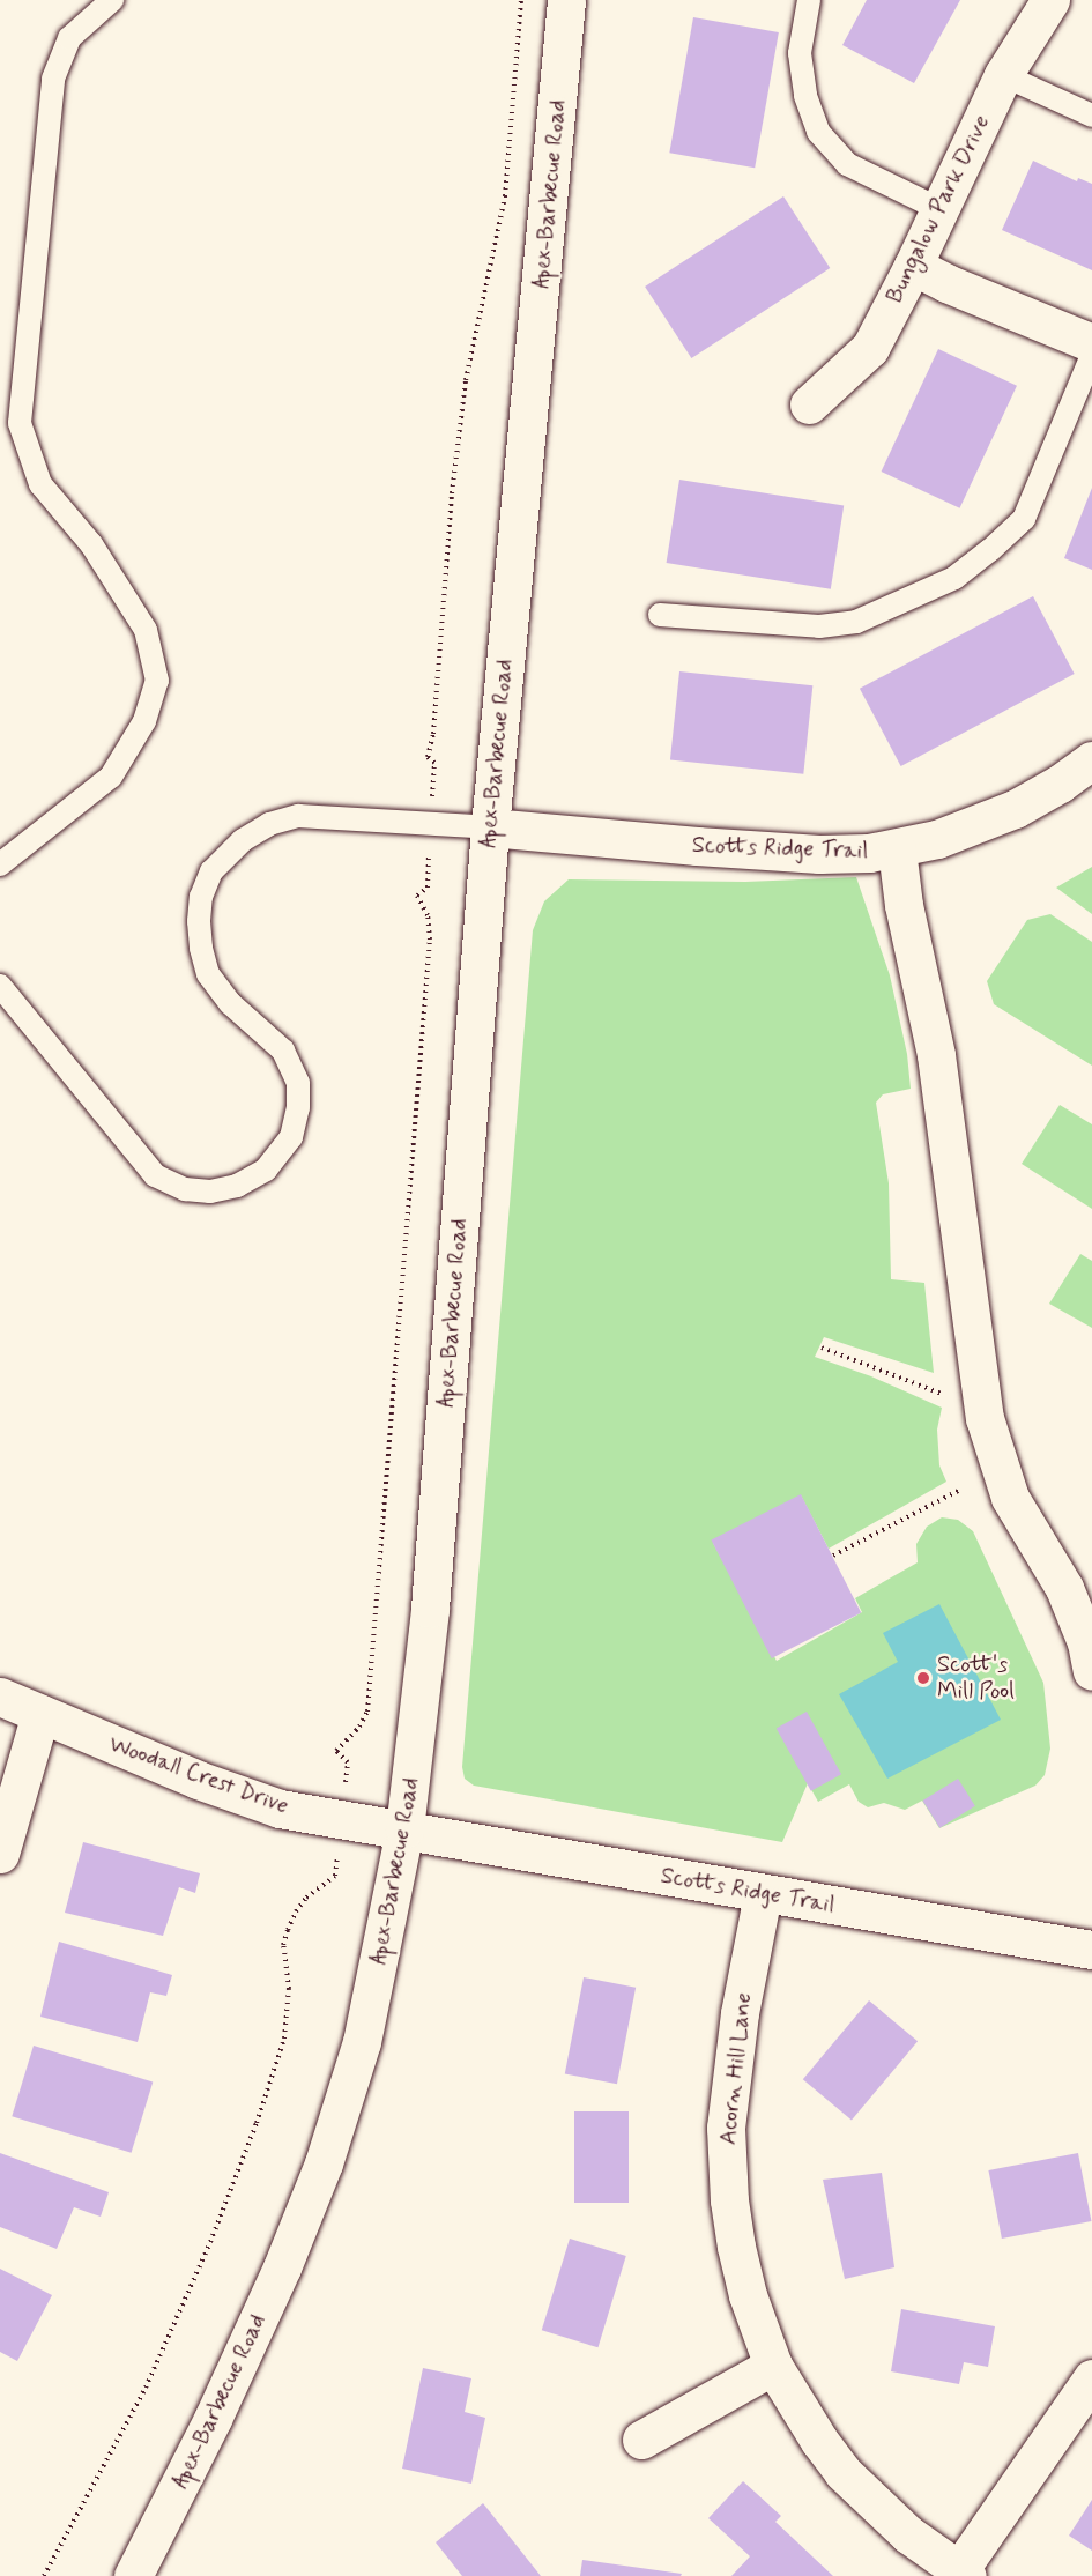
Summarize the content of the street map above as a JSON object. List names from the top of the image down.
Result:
{
  "streets": {
    "street": [
      "Apex-Barbecue Road",
      "Bungalow Park Drive",
      "Scotts Ridge Trail",
      "Woodall Crest Drive",
      "Acorn Hill Lane"
    ]
  },
  "crossings": [
    ["Apex-Barbecue Road", "Scotts Ridge Trail"],
    ["Apex-Barbecue Road", "Woodall Crest Drive"],
    ["Scotts Ridge Trail", "Woodall Crest Drive"],
    ["Scotts Ridge Trail", "Acorn Hill Lane"]
  ],
  "places": ["Scott's Mill Pool"]
}
